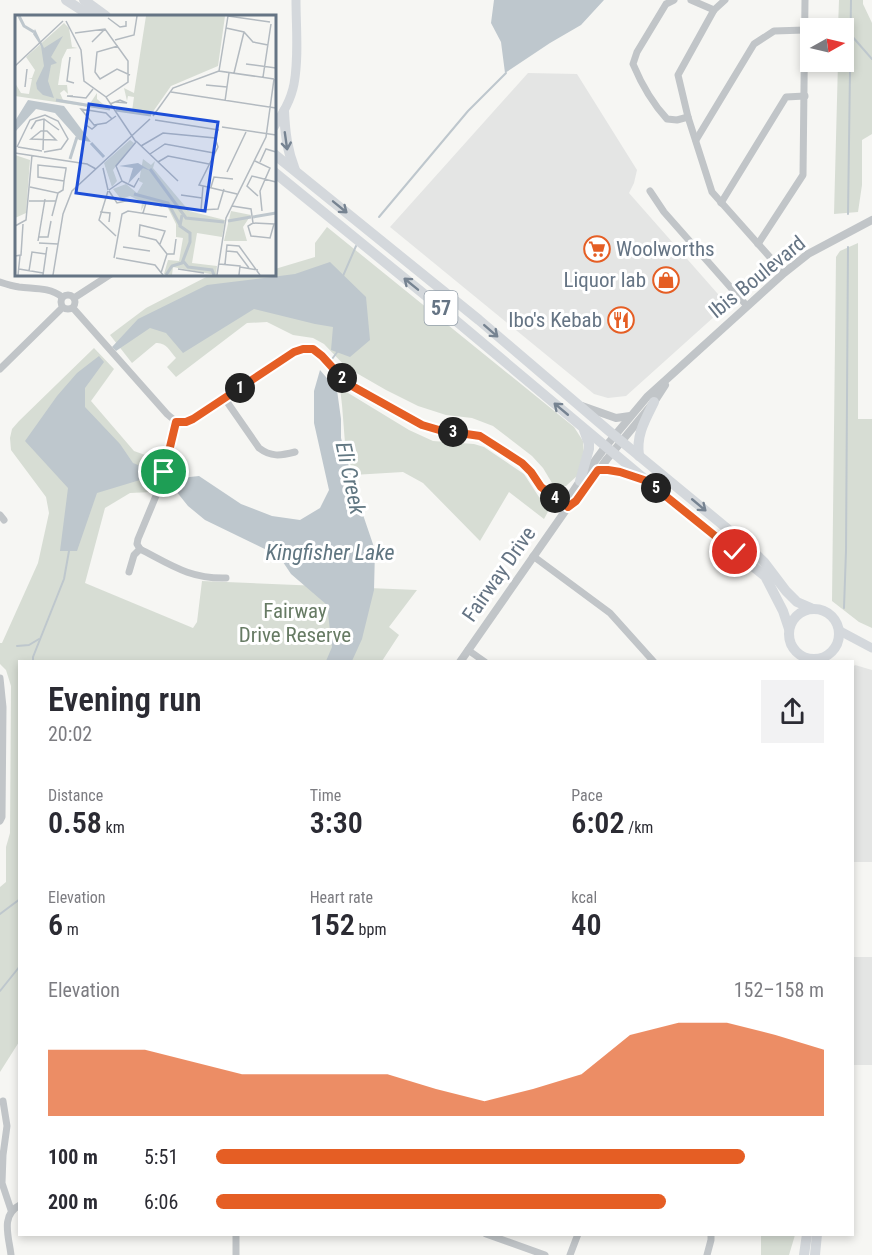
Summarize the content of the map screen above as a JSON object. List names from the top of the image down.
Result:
{
  "streets": {
    "main road": ["57"],
    "street": ["Ibis Boulevard", "Fairway Drive"]
  },
  "crossings": [
    ["Ibis Boulevard", "57"],
    ["Ibis Boulevard", "Fairway Drive"],
    ["57", "Fairway Drive"]
  ],
  "water": ["Eli Creek", "Kingfisher Lake"],
  "parks": ["Fairway Drive Reserve"],
  "places": {
    "supermarket": ["Woolworths"],
    "shop": ["Liquor lab"],
    "restaurant": ["Ibo's Kebab"]
  },
  "north": "right",
  "page": {
    "pins": [
      "2",
      "1",
      "3",
      "5",
      "4"
    ],
    "heading": ["Evening run", "20:02"],
    "stats": [
      ["Distance", "0.58 km"],
      ["Time", "3:30"],
      ["Pace", "6:02 /km"],
      ["Elevation", "6 m"],
      ["Heart rate", "152 bpm"],
      ["kcal", "40"]
    ],
    "chart": ["Elevation", "152–158 m"],
    "list": [
      {
        "name": "100 m",
        "note": "5:51"
      },
      {
        "name": "200 m",
        "note": "6:06"
      }
    ]
  }
}
